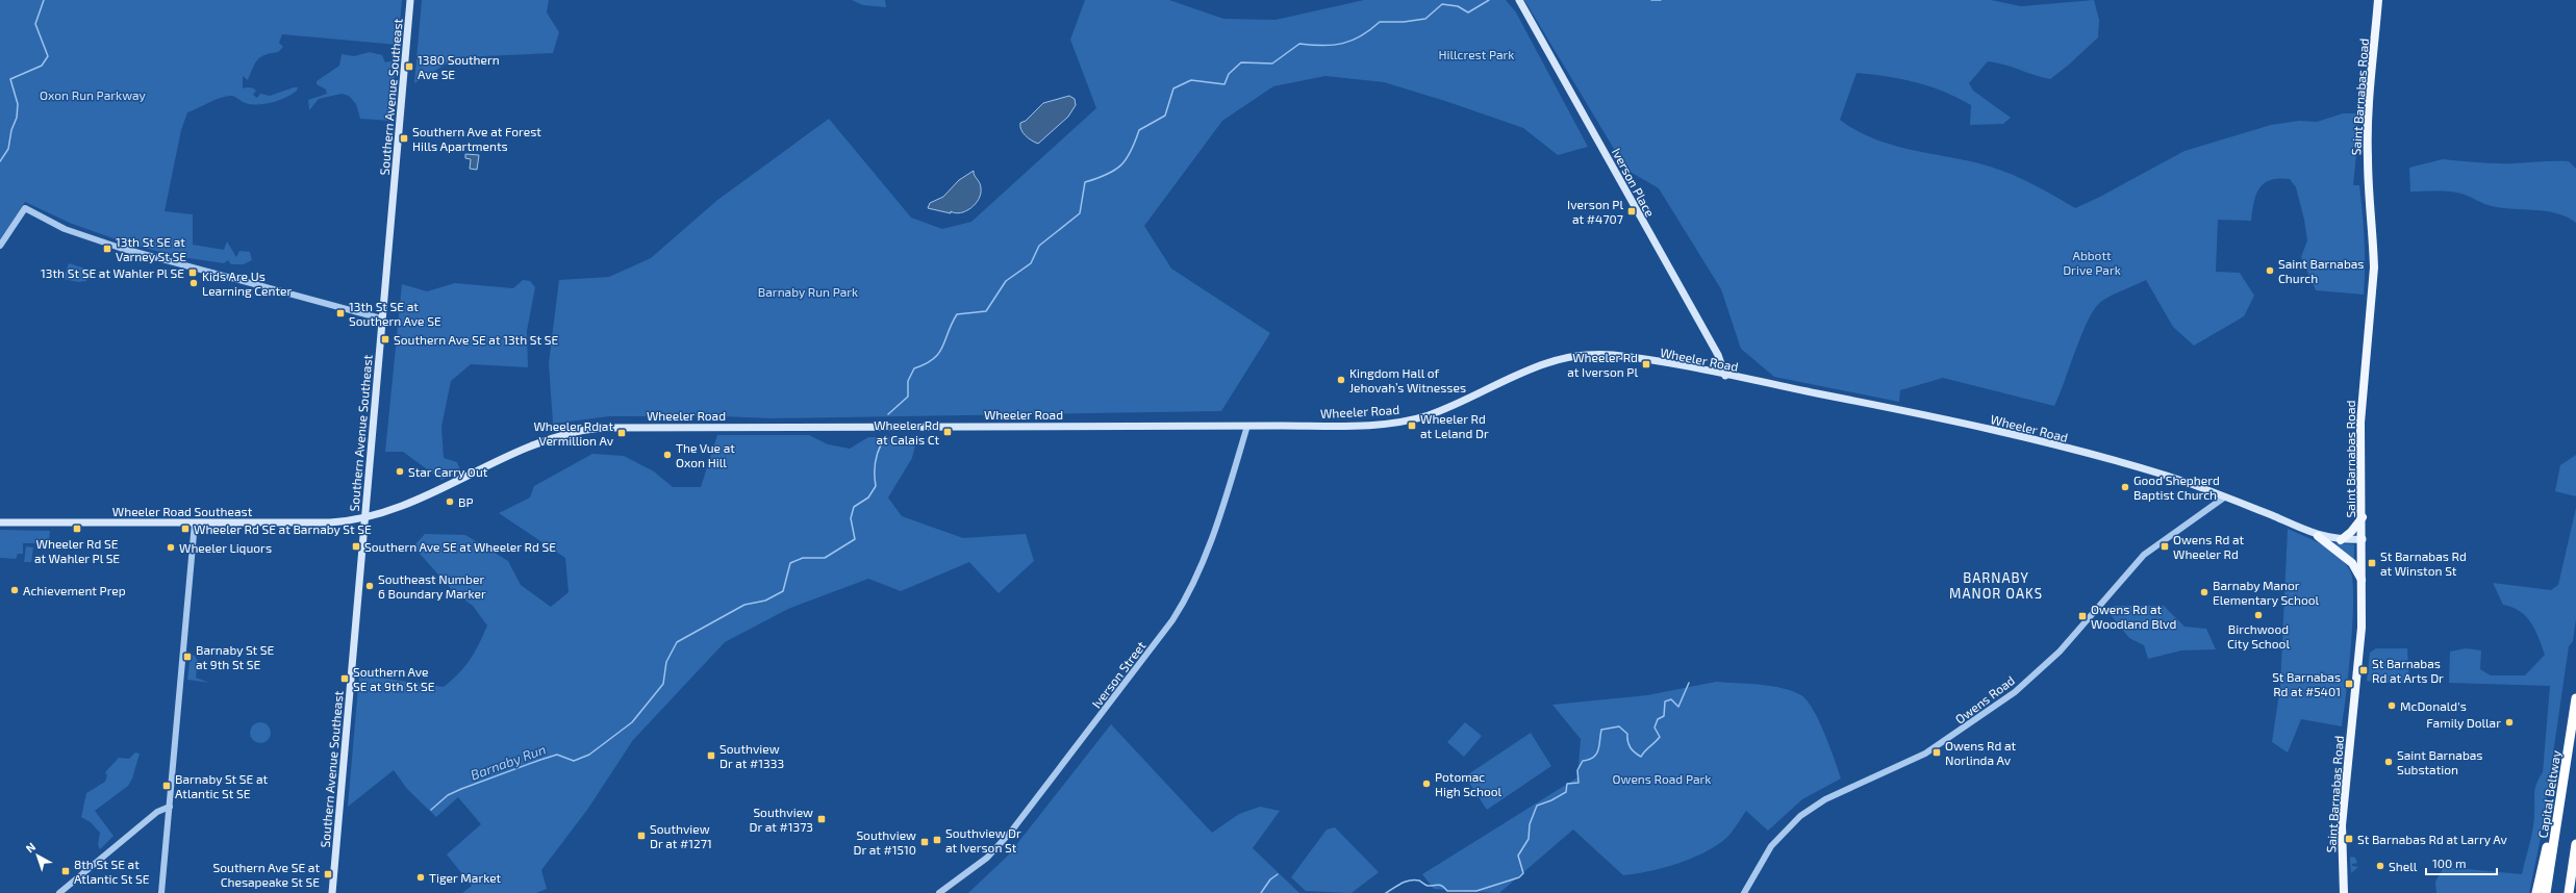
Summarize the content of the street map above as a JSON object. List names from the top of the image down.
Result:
{
  "streets": {
    "highway": ["Capital Beltway"],
    "main road": [
      "Southern Avenue Southeast",
      "Saint Barnabas Road",
      "Iverson Place",
      "Wheeler Road",
      "Wheeler Road Southeast"
    ],
    "street": ["Iverson Street", "Owens Road"]
  },
  "crossings": [
    ["Southern Avenue Southeast", "Wheeler Road"],
    ["Southern Avenue Southeast", "Wheeler Road Southeast"],
    ["Saint Barnabas Road", "Wheeler Road"],
    ["Iverson Place", "Wheeler Road"],
    ["Wheeler Road", "Wheeler Road Southeast"],
    ["Wheeler Road", "Iverson Street"],
    ["Wheeler Road", "Owens Road"]
  ],
  "districts": ["BARNABY MANOR OAKS"],
  "water": ["Barnaby Run"],
  "parks": [
    "Hillcrest Park",
    "Oxon Run Parkway",
    "Abbott Drive Park",
    "Barnaby Run Park",
    "Owens Road Park"
  ],
  "places": {
    "transit": [
      "1380 Southern Ave SE",
      "Southern Ave at Forest Hills Apartments",
      "Iverson Pl at #4707",
      "13th St SE at Varney St SE",
      "13th St SE at Wahler Pl SE",
      "13th St SE at Southern Ave SE",
      "Southern Ave SE at 13th St SE",
      "Wheeler Rd at Iverson Pl",
      "Wheeler Rd at Leland Dr",
      "Wheeler Rd at Calais Ct",
      "Wheeler Rd at Vermillion Av",
      "Wheeler Rd SE at Wahler Pl SE",
      "Wheeler Rd SE at Barnaby St SE",
      "Southern Ave SE at Wheeler Rd SE",
      "Owens Rd at Wheeler Rd",
      "St Barnabas Rd at Winston St",
      "Owens Rd at Woodland Blvd",
      "Barnaby St SE at 9th St SE",
      "St Barnabas Rd at Arts Dr",
      "Southern Ave SE at 9th St SE",
      "St Barnabas Rd at #5401",
      "Owens Rd at Norlinda Av",
      "Southview Dr at #1333",
      "Barnaby St SE at Atlantic St SE",
      "Southview Dr at #1373",
      "Southview Dr at #1271",
      "St Barnabas Rd at Larry Av",
      "Southview Dr at Iverson St",
      "Southview Dr at #1510",
      "8th St SE at Atlantic St SE",
      "Southern Ave SE at Chesapeake St SE"
    ],
    "other": [
      "Saint Barnabas Church",
      "Kids Are Us Learning Center",
      "Kingdom Hall of Jehovah’s Witnesses",
      "The Vue at Oxon Hill",
      "Star Carry Out",
      "Good Shepherd Baptist Church",
      "BP",
      "Wheeler Liquors",
      "Southeast Number 6 Boundary Marker",
      "Achievement Prep",
      "Barnaby Manor Elementary School",
      "Birchwood City School",
      "McDonald's",
      "Family Dollar",
      "Saint Barnabas Substation",
      "Potomac High School",
      "Shell",
      "Tiger Market"
    ]
  },
  "scale_bar": "100 m",
  "north": "top left"
}
